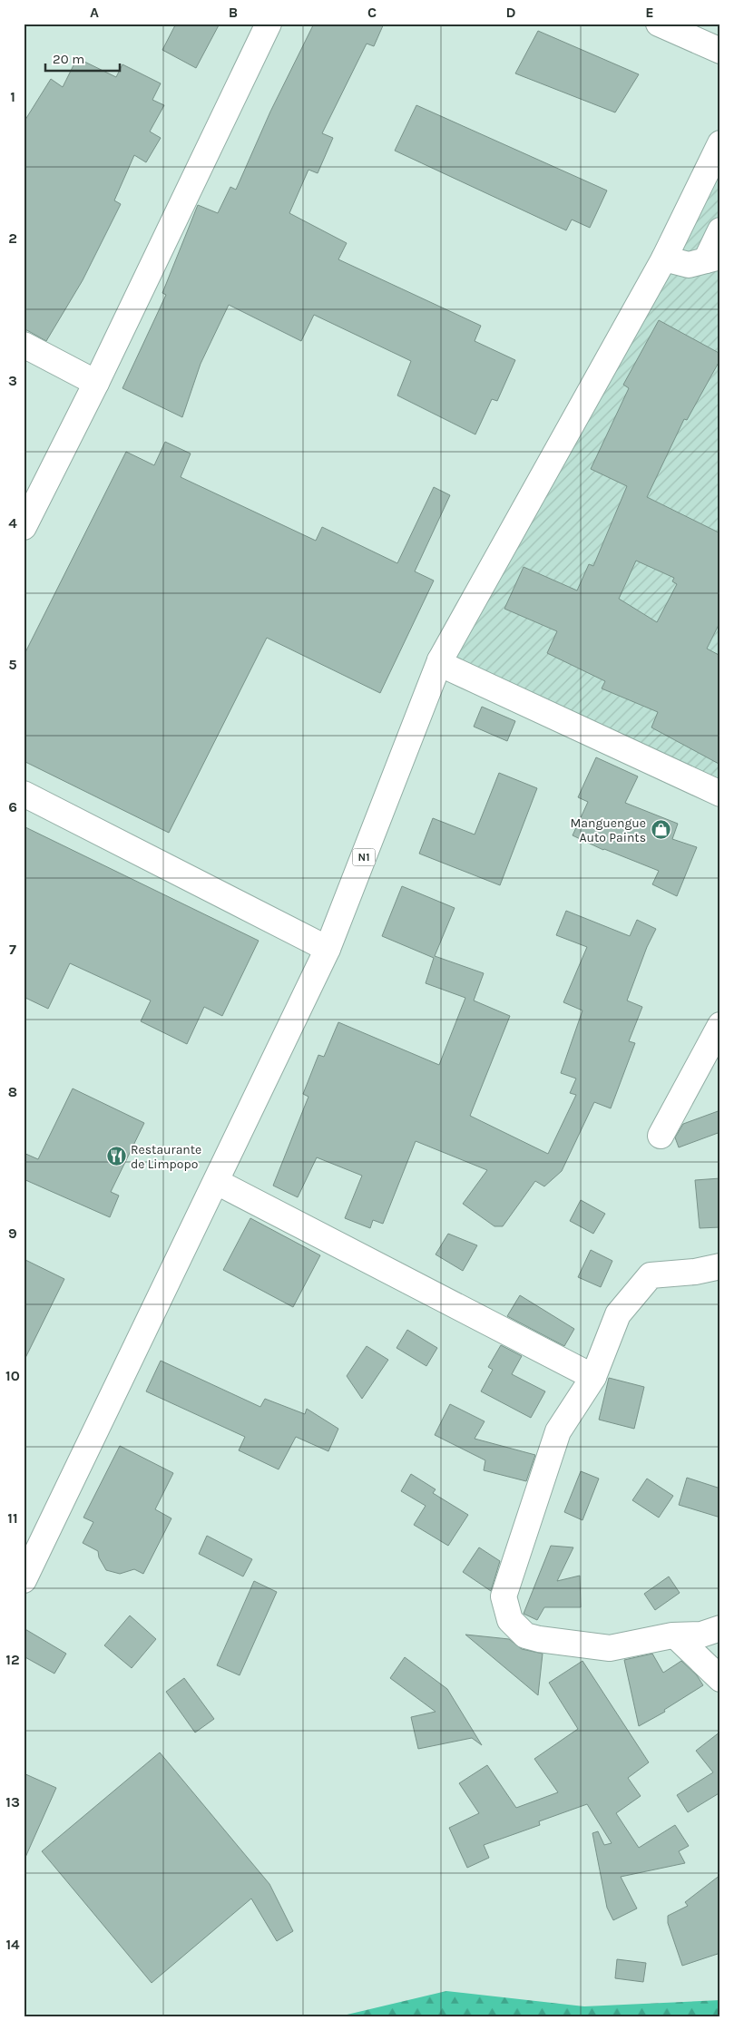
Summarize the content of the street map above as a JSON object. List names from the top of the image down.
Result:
{
  "streets": {
    "main road": ["N1"]
  },
  "places": {
    "shop": ["Manguengue Auto Paints"],
    "restaurant": ["Restaurante de Limpopo"]
  },
  "scale_bar": "20 m",
  "grid": {
    "columns": [
      "A",
      "B",
      "C",
      "D",
      "E"
    ],
    "rows": [
      "1",
      "2",
      "3",
      "4",
      "5",
      "6",
      "7",
      "8",
      "9",
      "10",
      "11",
      "12",
      "13",
      "14"
    ]
  }
}
